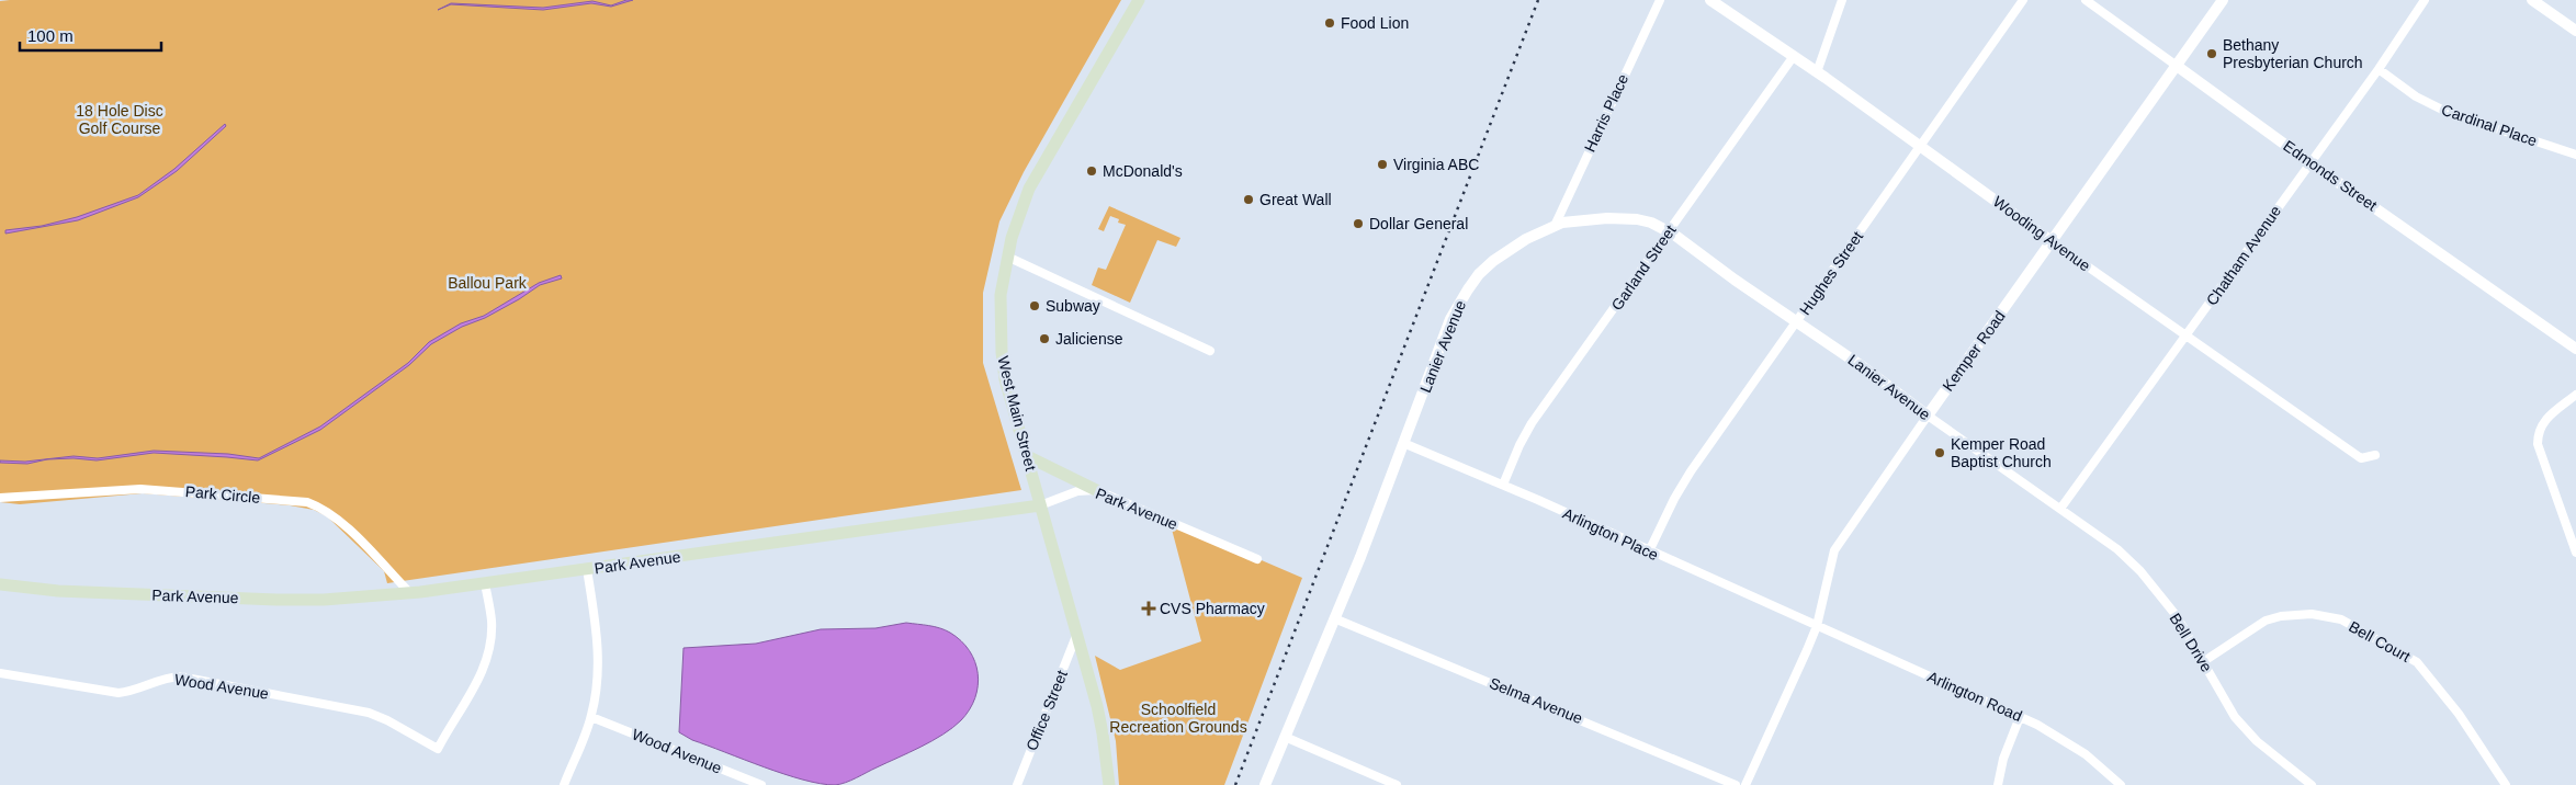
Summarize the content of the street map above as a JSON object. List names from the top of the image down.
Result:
{
  "streets": {
    "main road": ["West Main Street", "Park Avenue"],
    "street": [
      "Harris Place",
      "Cardinal Place",
      "Edmonds Street",
      "Wooding Avenue",
      "Chatham Avenue",
      "Garland Street",
      "Hughes Street",
      "Lanier Avenue",
      "Kemper Road",
      "Park Circle",
      "Arlington Place",
      "Bell Court",
      "Bell Drive",
      "Wood Avenue",
      "Arlington Road",
      "Selma Avenue",
      "Office Street"
    ]
  },
  "crossings": [
    ["Harris Place", "Lanier Avenue"],
    ["Cardinal Place", "Chatham Avenue"],
    ["Edmonds Street", "Chatham Avenue"],
    ["Edmonds Street", "Kemper Road"],
    ["Wooding Avenue", "Chatham Avenue"],
    ["Wooding Avenue", "Garland Street"],
    ["Wooding Avenue", "Hughes Street"],
    ["Wooding Avenue", "Kemper Road"],
    ["Chatham Avenue", "Lanier Avenue"],
    ["Chatham Avenue", "Bell Drive"],
    ["Garland Street", "Lanier Avenue"],
    ["Garland Street", "Arlington Place"],
    ["Hughes Street", "Lanier Avenue"],
    ["Hughes Street", "Arlington Place"],
    ["Lanier Avenue", "Kemper Road"],
    ["Lanier Avenue", "Arlington Place"],
    ["Lanier Avenue", "Bell Drive"],
    ["Lanier Avenue", "Selma Avenue"],
    ["Kemper Road", "Arlington Place"],
    ["Kemper Road", "Arlington Road"],
    ["West Main Street", "Park Avenue"],
    ["West Main Street", "Office Street"],
    ["Park Circle", "Park Avenue"],
    ["Park Avenue", "Wood Avenue"],
    ["Arlington Place", "Arlington Road"],
    ["Bell Court", "Bell Drive"]
  ],
  "parks": ["18 Hole Disc Golf Course", "Ballou Park", "Schoolfield Recreation Grounds"],
  "places": {
    "other": [
      "Food Lion",
      "Bethany Presbyterian Church",
      "Virginia ABC",
      "McDonald's",
      "Great Wall",
      "Dollar General",
      "Subway",
      "Jaliciense",
      "Kemper Road Baptist Church"
    ],
    "health": ["CVS Pharmacy"]
  },
  "scale_bar": "100 m"
}
